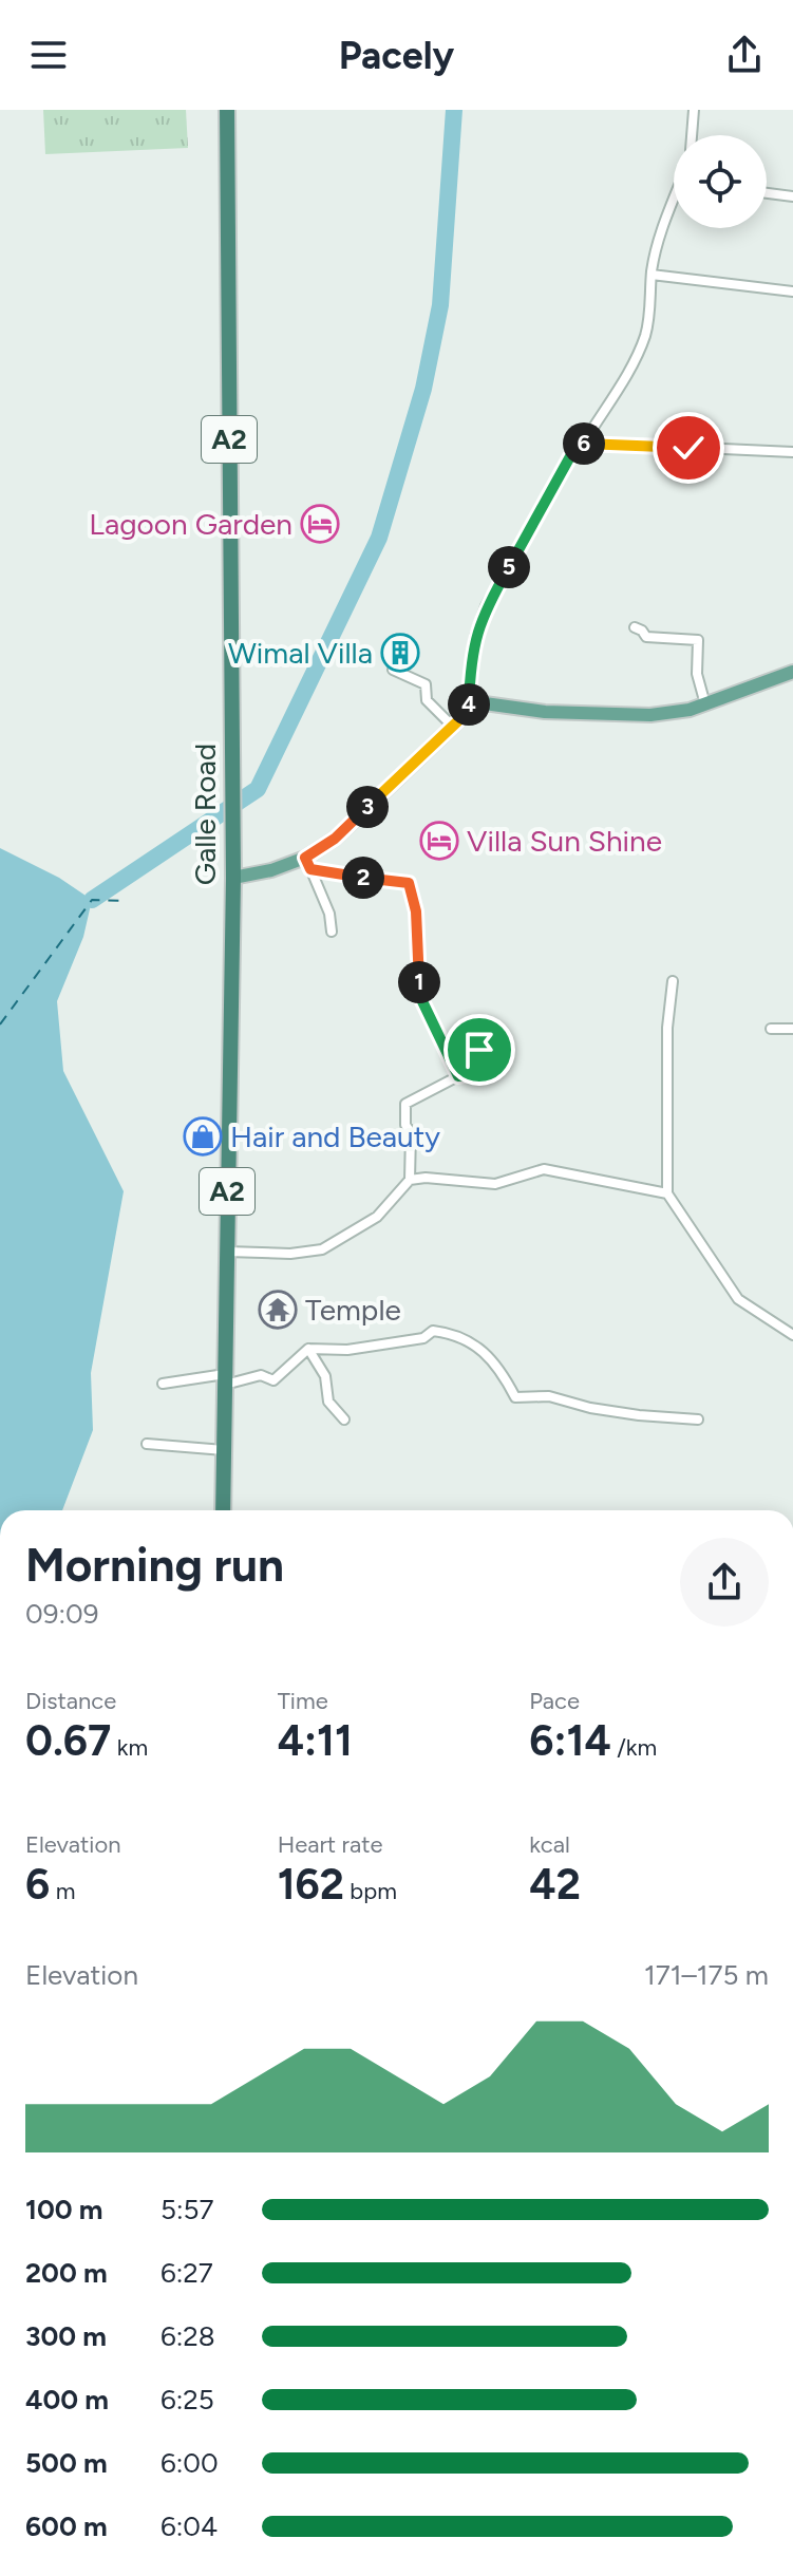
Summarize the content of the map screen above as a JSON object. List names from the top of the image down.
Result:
{
  "streets": {
    "highway": ["A2", "Galle Road"]
  },
  "places": {
    "hotel": ["Lagoon Garden", "Villa Sun Shine"],
    "building": ["Wimal Villa"],
    "shop": ["Hair and Beauty"],
    "temple": ["Temple"]
  },
  "page": {
    "header": "Pacely",
    "pins": [
      "6",
      "5",
      "4",
      "3",
      "2",
      "1"
    ],
    "heading": ["Morning run", "09:09"],
    "stats": [
      ["Distance", "0.67 km"],
      ["Time", "4:11"],
      ["Pace", "6:14 /km"],
      ["Elevation", "6 m"],
      ["Heart rate", "162 bpm"],
      ["kcal", "42"]
    ],
    "chart": ["Elevation", "171–175 m"],
    "list": [
      {
        "name": "100 m",
        "note": "5:57"
      },
      {
        "name": "200 m",
        "note": "6:27"
      },
      {
        "name": "300 m",
        "note": "6:28"
      },
      {
        "name": "400 m",
        "note": "6:25"
      },
      {
        "name": "500 m",
        "note": "6:00"
      },
      {
        "name": "600 m",
        "note": "6:04"
      }
    ]
  }
}
